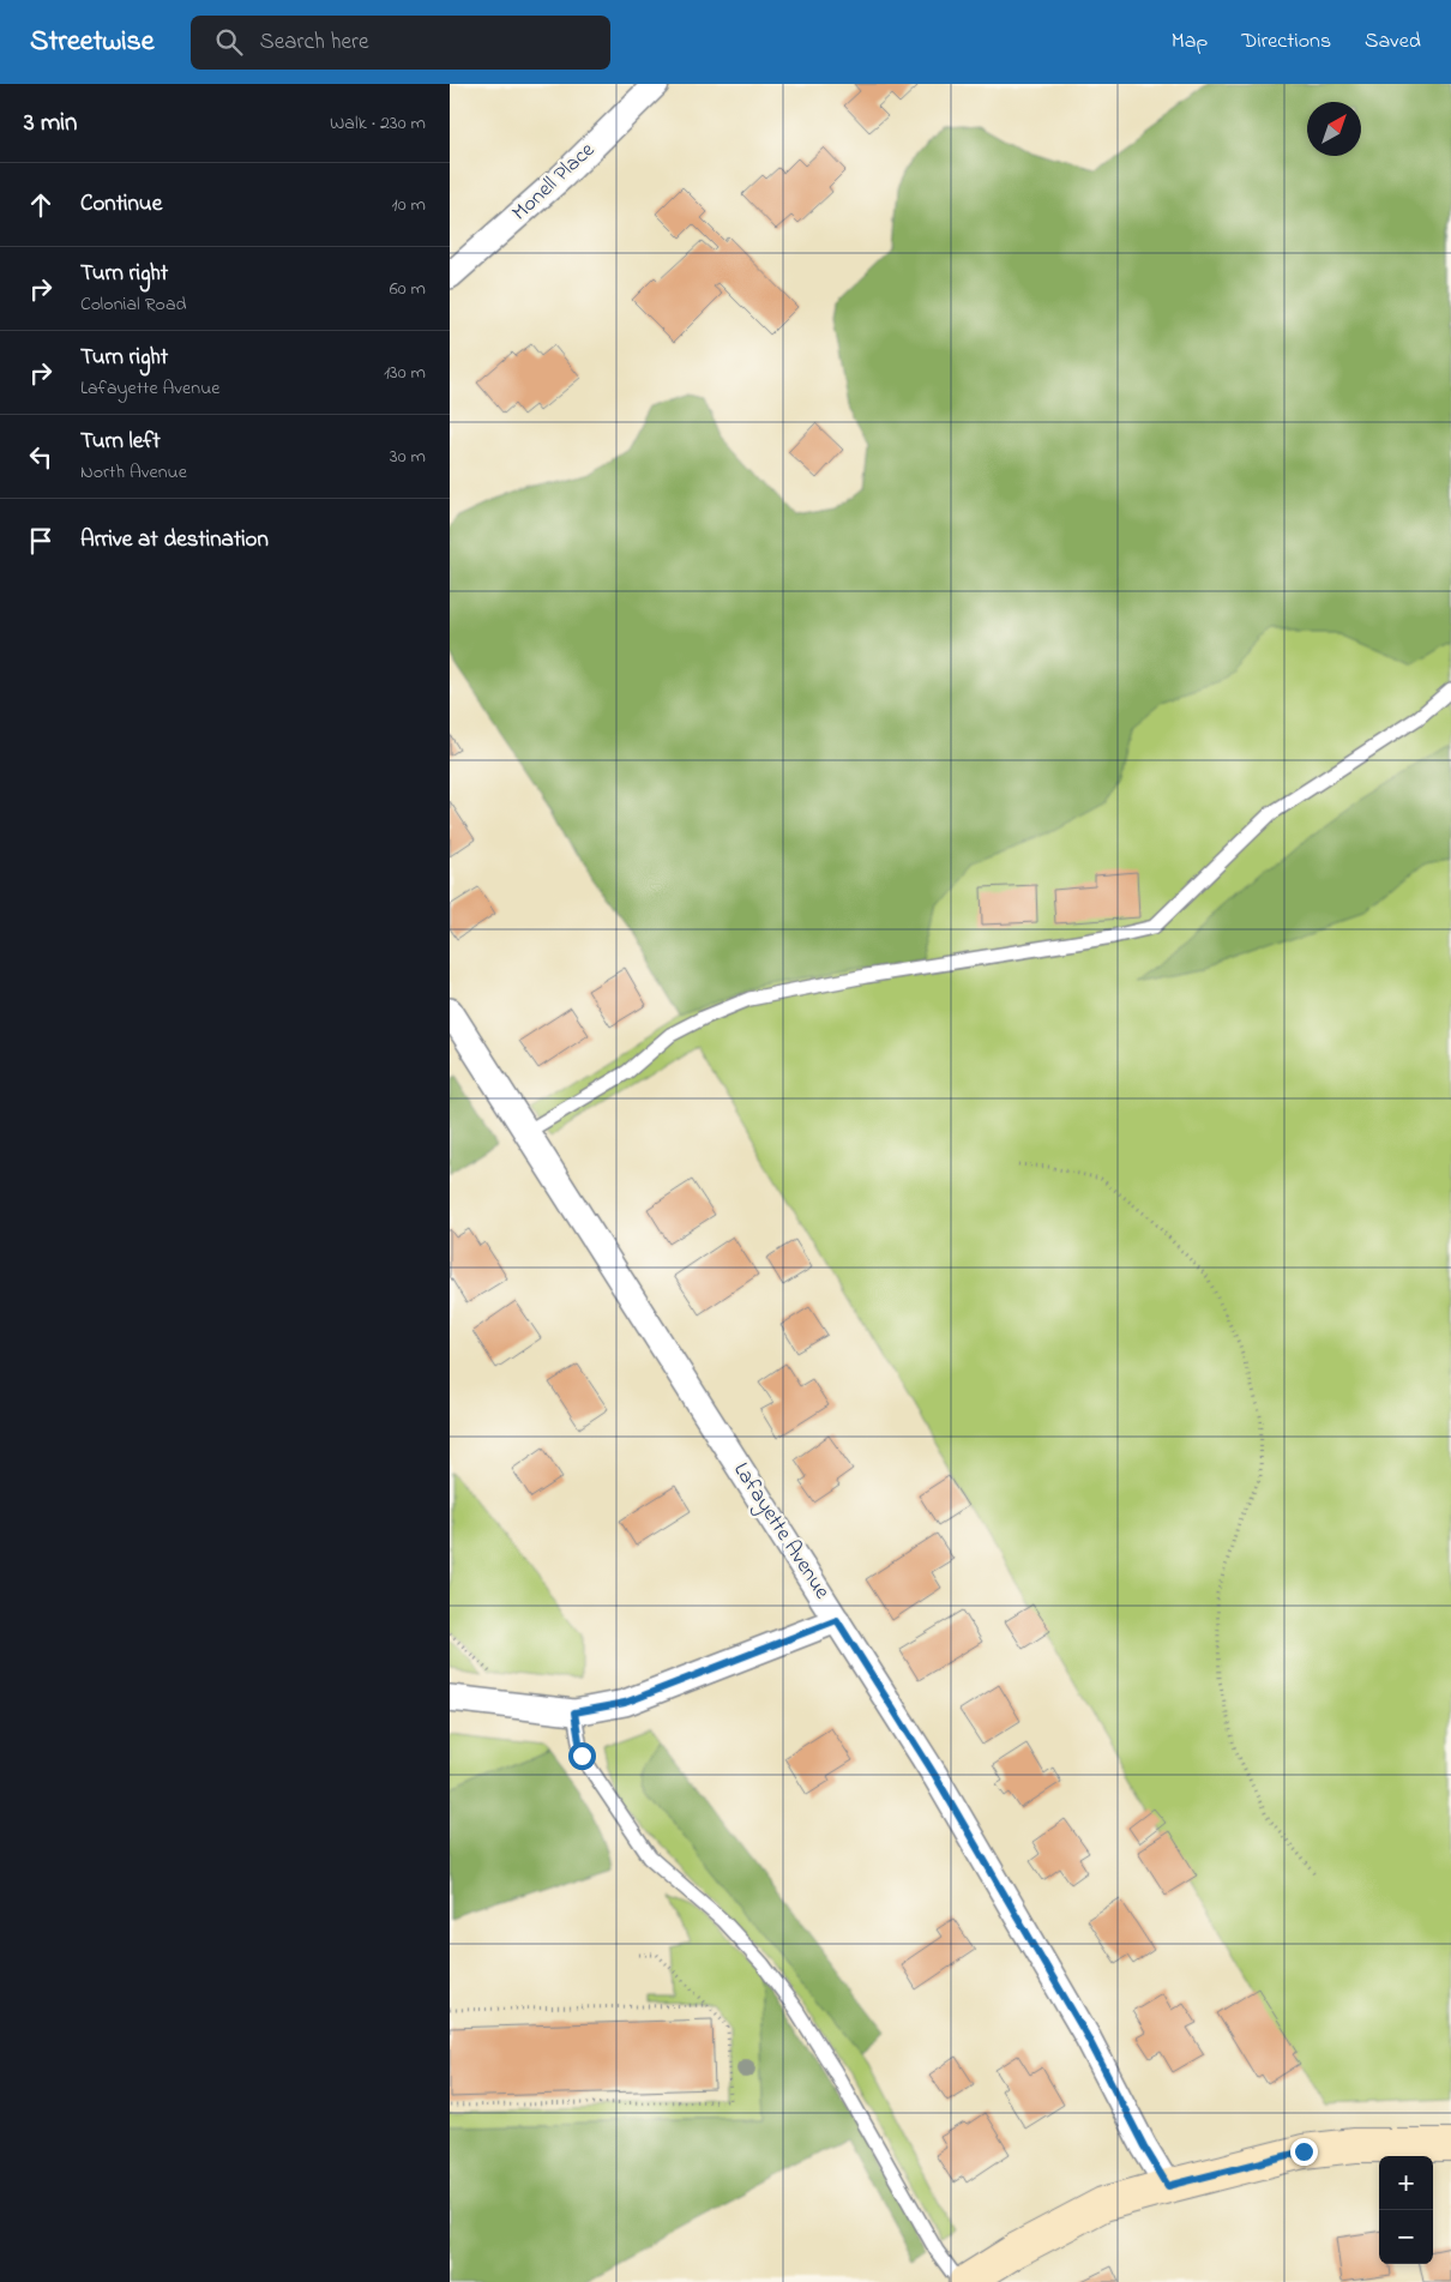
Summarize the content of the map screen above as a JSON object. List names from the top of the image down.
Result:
{
  "streets": {
    "street": ["Monell Place", "Lafayette Avenue"]
  },
  "north": "top right",
  "page": {
    "header": "Streetwise",
    "search": "Search here",
    "nav": ["Map", "Directions", "Saved"],
    "heading": ["3 min", "Walk · 230 m"],
    "list": [
      ["Continue", "10 m"],
      ["Turn right", "Colonial Road", "60 m"],
      ["Turn right", "Lafayette Avenue", "130 m"],
      ["Turn left", "North Avenue", "30 m"],
      "Arrive at destination"
    ],
    "map_buttons": ["+", "−"]
  }
}
